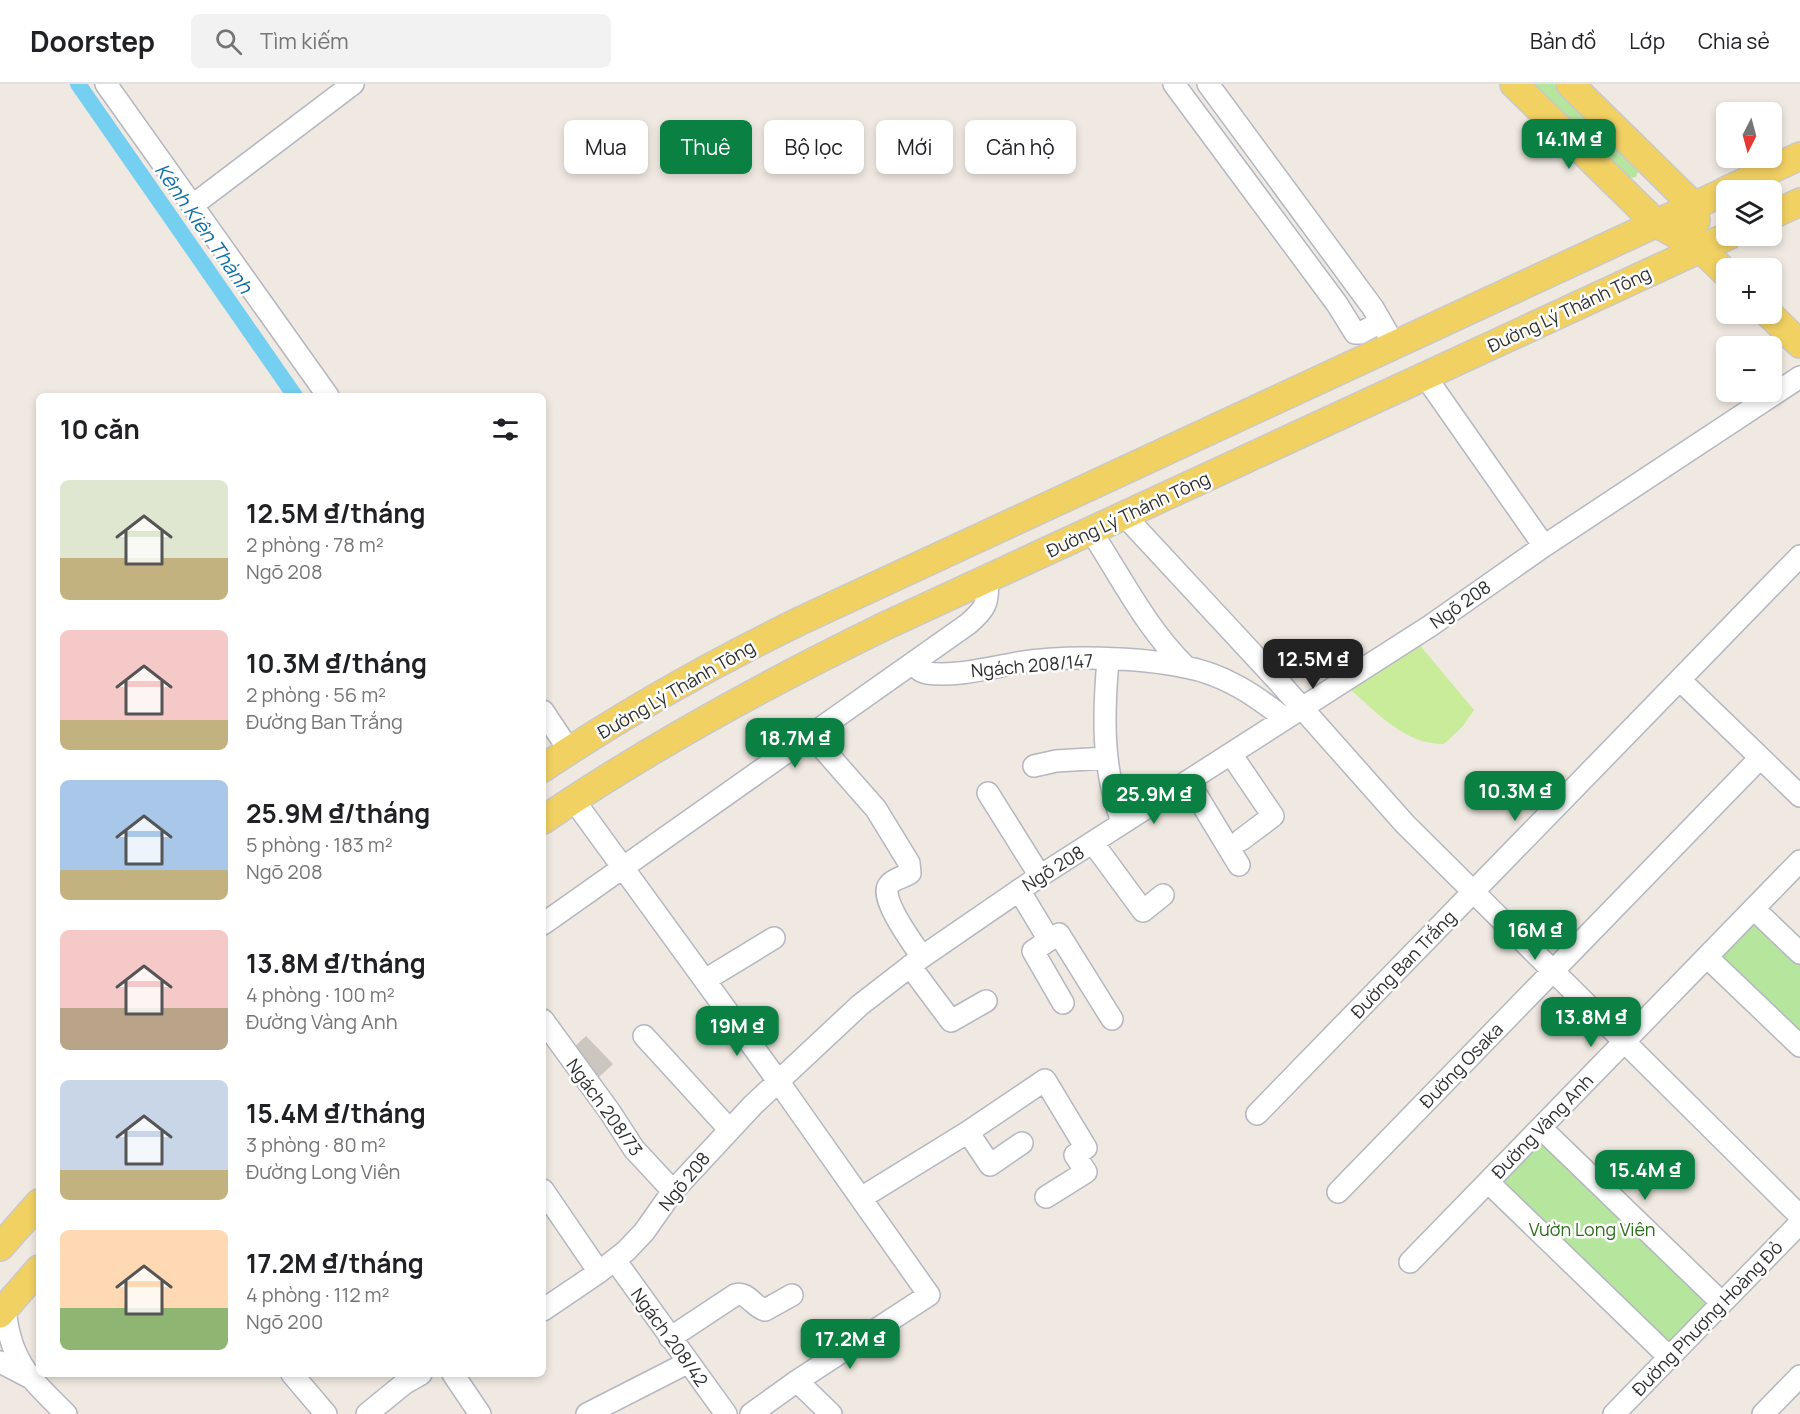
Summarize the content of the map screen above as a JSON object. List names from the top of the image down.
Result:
{
  "streets": {
    "main road": ["Đường Lý Thánh Tông"],
    "street": [
      "Ngõ 208",
      "Ngách 208/147",
      "Đường Ban Trắng",
      "Đường Osaka",
      "Ngách 208/73",
      "Đường Vàng Anh",
      "Đường Phượng Hoàng Đỏ",
      "Ngách 208/42"
    ]
  },
  "crossings": [
    ["Ngõ 208", "Ngách 208/147"],
    ["Ngõ 208", "Ngách 208/73"],
    ["Ngõ 208", "Ngách 208/42"]
  ],
  "water": ["Kênh Kiên Thành"],
  "parks": ["Vườn Long Viên"],
  "north": "bottom",
  "page": {
    "header": "Doorstep",
    "search": "Tìm kiếm",
    "nav": ["Bản đồ", "Lớp", "Chia sẻ"],
    "map_buttons": ["+", "−"],
    "price": [
      "14.1M ₫",
      "12.5M ₫",
      "18.7M ₫",
      "10.3M ₫",
      "25.9M ₫",
      "16M ₫",
      "13.8M ₫",
      "19M ₫",
      "15.4M ₫",
      "17.2M ₫"
    ],
    "chip": [
      "Mua",
      "Thuê",
      "Bộ lọc",
      "Mới",
      "Căn hộ"
    ],
    "heading": "10 căn",
    "list": [
      {
        "name": "12.5M ₫/tháng",
        "note": "2 phòng · 78 m² · Ngõ 208"
      },
      {
        "name": "10.3M ₫/tháng",
        "note": "2 phòng · 56 m² · Đường Ban Trắng"
      },
      {
        "name": "25.9M ₫/tháng",
        "note": "5 phòng · 183 m² · Ngõ 208"
      },
      {
        "name": "13.8M ₫/tháng",
        "note": "4 phòng · 100 m² · Đường Vàng Anh"
      },
      {
        "name": "15.4M ₫/tháng",
        "note": "3 phòng · 80 m² · Đường Long Viên"
      },
      {
        "name": "17.2M ₫/tháng",
        "note": "4 phòng · 112 m² · Ngõ 200"
      }
    ]
  }
}
